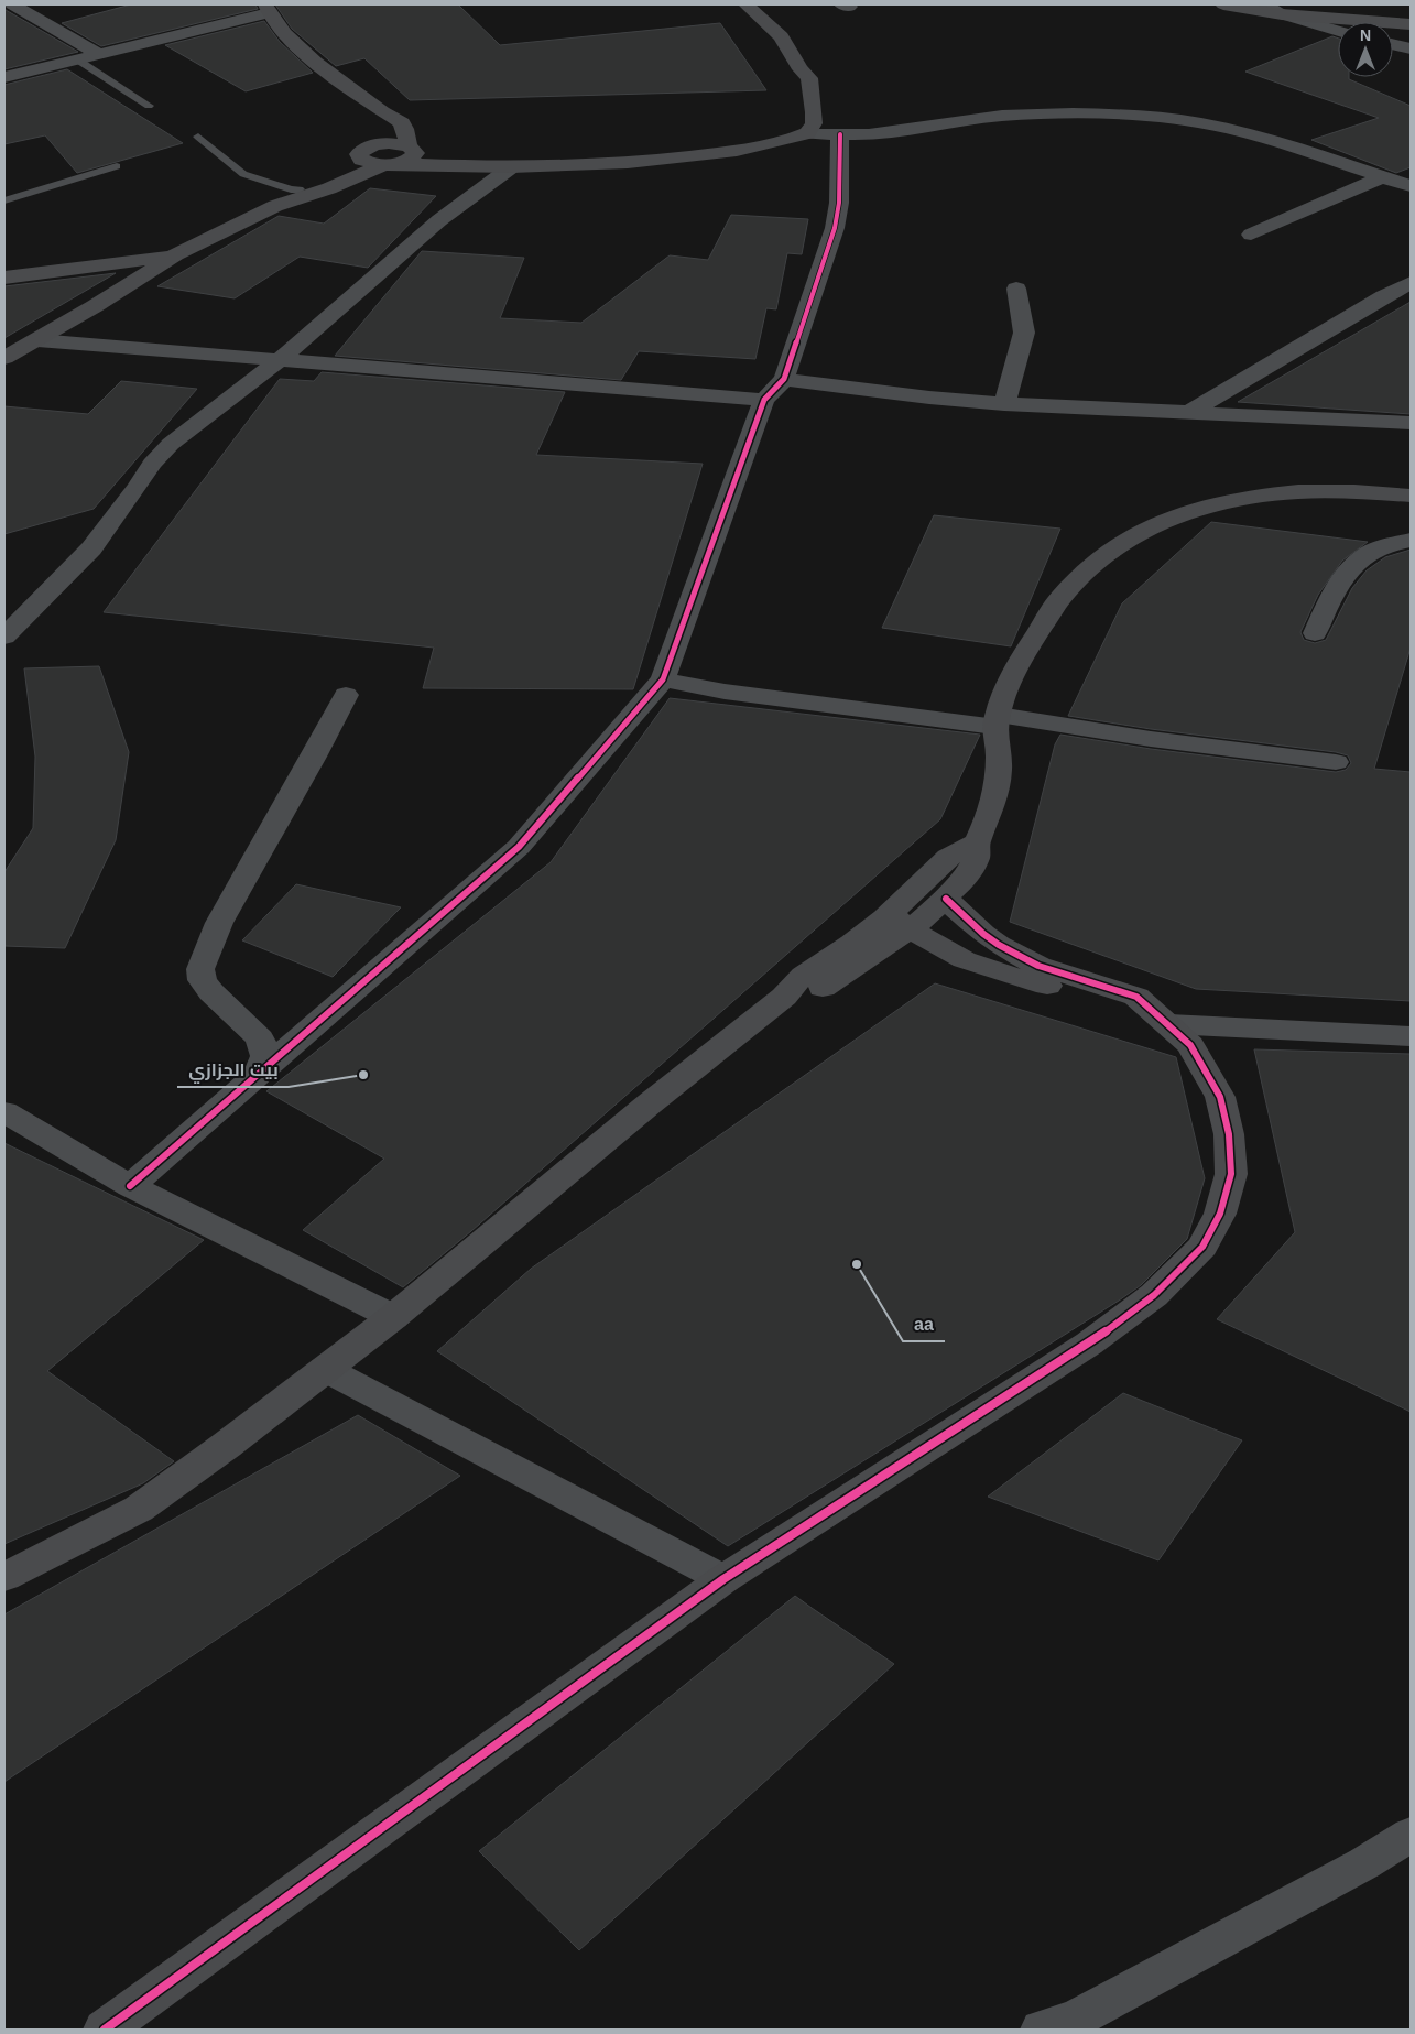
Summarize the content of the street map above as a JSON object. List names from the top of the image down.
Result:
{
  "places": ["بيت الجزازي", "aa"],
  "north": "top"
}
